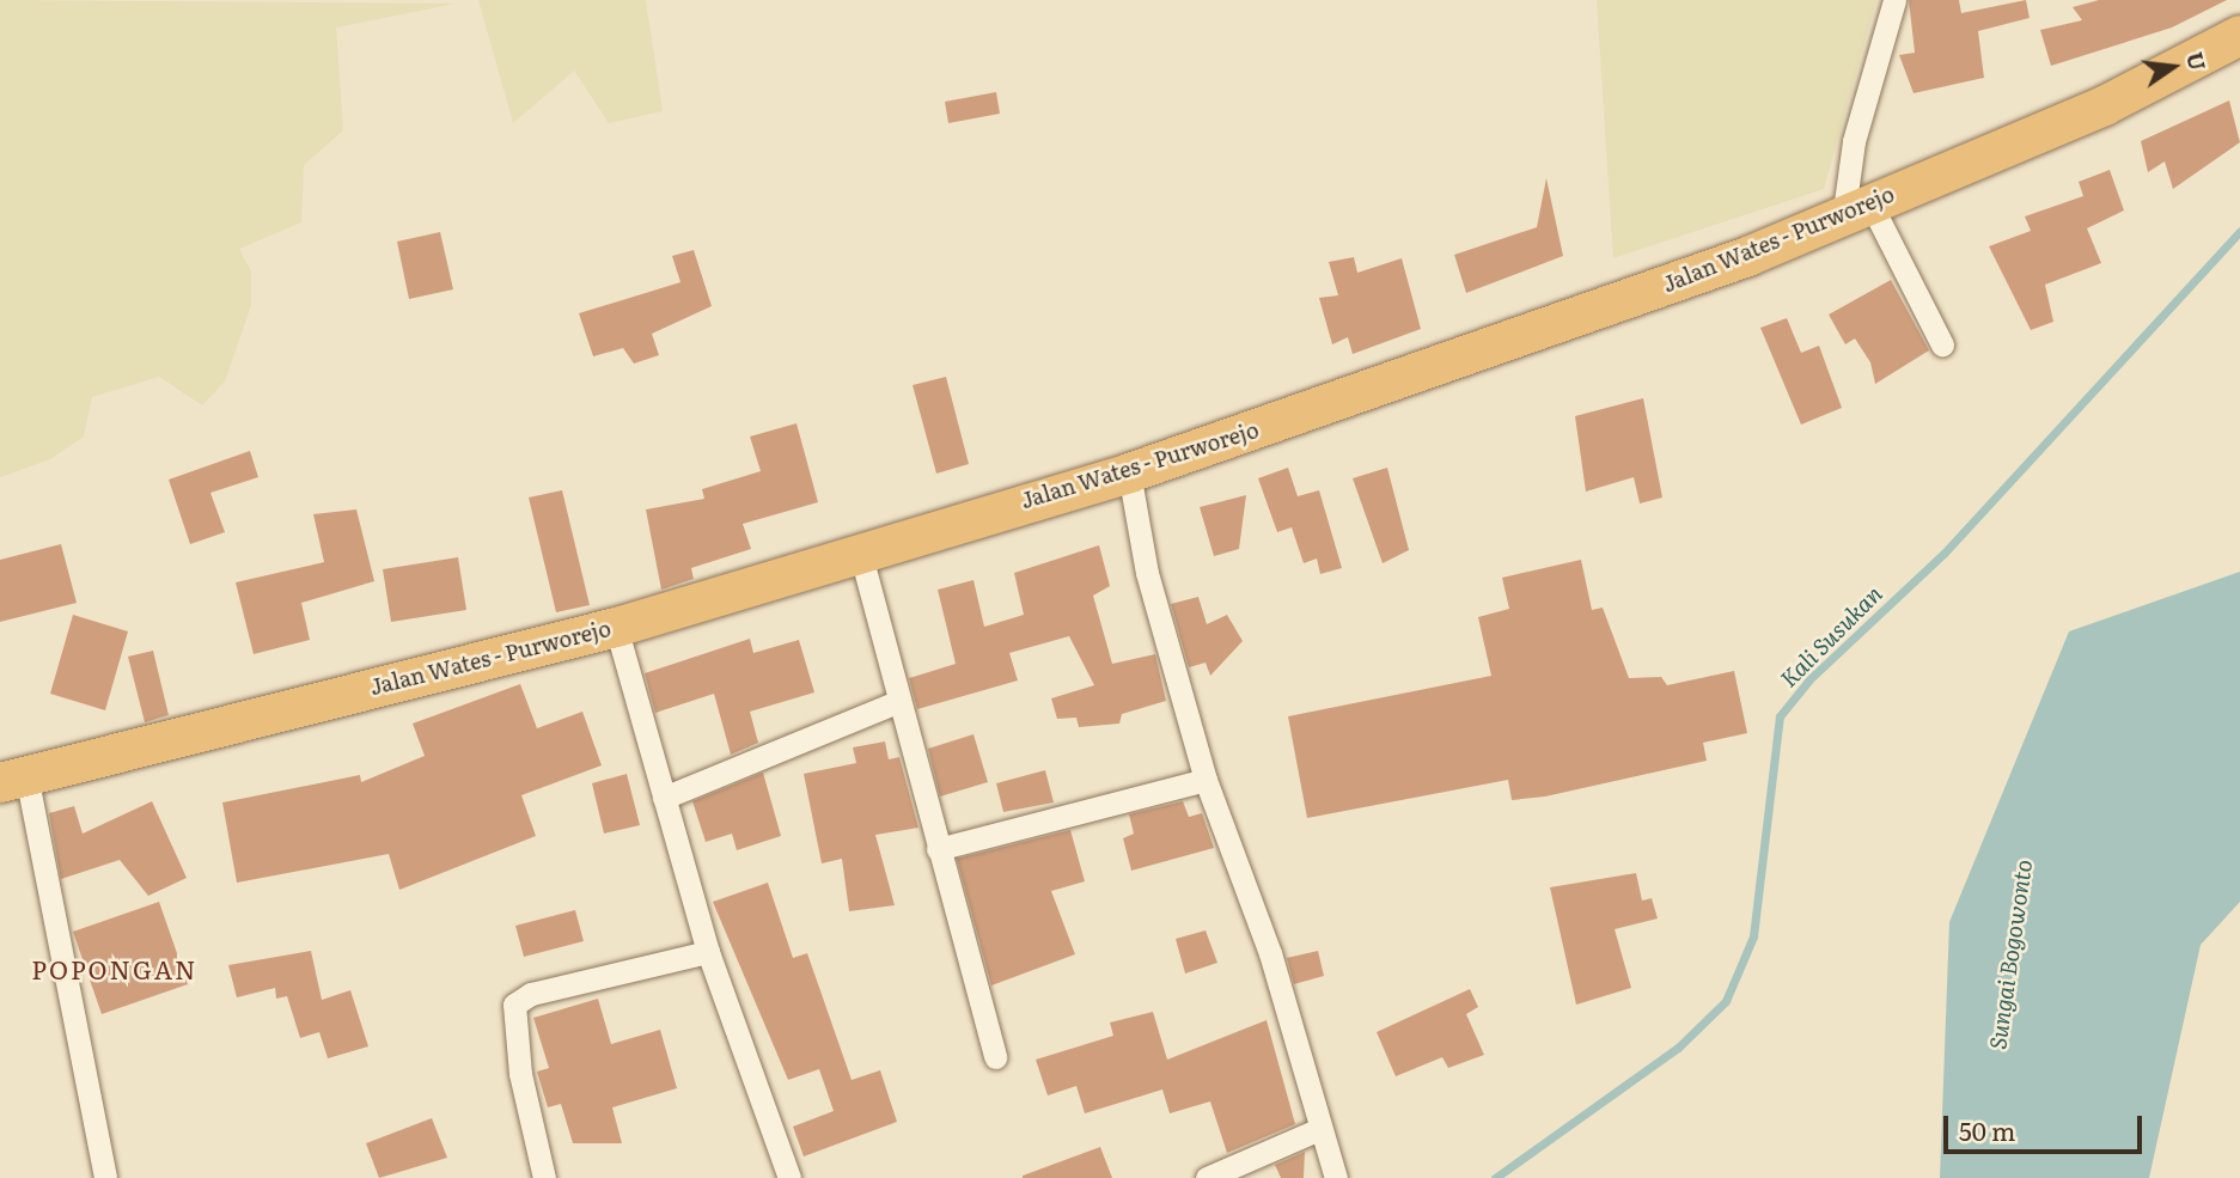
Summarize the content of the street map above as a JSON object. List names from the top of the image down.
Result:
{
  "streets": {
    "highway": ["Jalan Wates - Purworejo"]
  },
  "districts": ["POPONGAN"],
  "water": ["Kali Susukan", "Sungai Bogowonto"],
  "scale_bar": "50 m",
  "north": "right"
}
